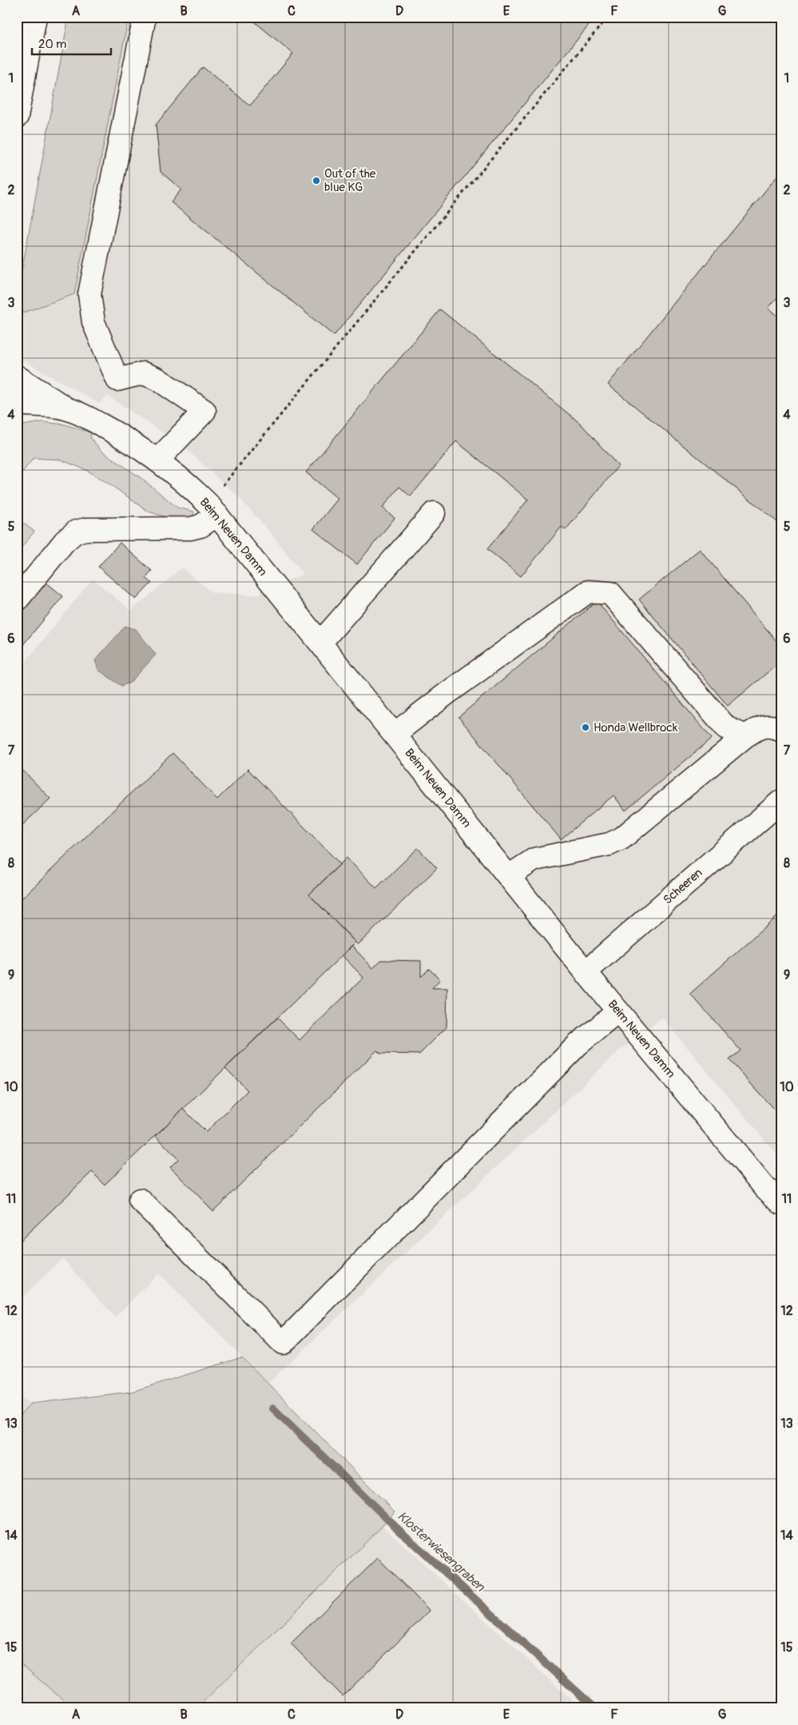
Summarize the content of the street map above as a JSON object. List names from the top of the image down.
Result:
{
  "streets": {
    "street": ["Beim Neuen Damm", "Scheeren"]
  },
  "crossings": [
    ["Beim Neuen Damm", "Scheeren"]
  ],
  "water": ["Klosterwiesengraben"],
  "places": ["Out of the blue KG", "Honda Wellbrock"],
  "scale_bar": "20 m",
  "grid": {
    "columns": [
      "A",
      "B",
      "C",
      "D",
      "E",
      "F",
      "G"
    ],
    "rows": [
      "1",
      "2",
      "3",
      "4",
      "5",
      "6",
      "7",
      "8",
      "9",
      "10",
      "11",
      "12",
      "13",
      "14",
      "15"
    ]
  }
}
